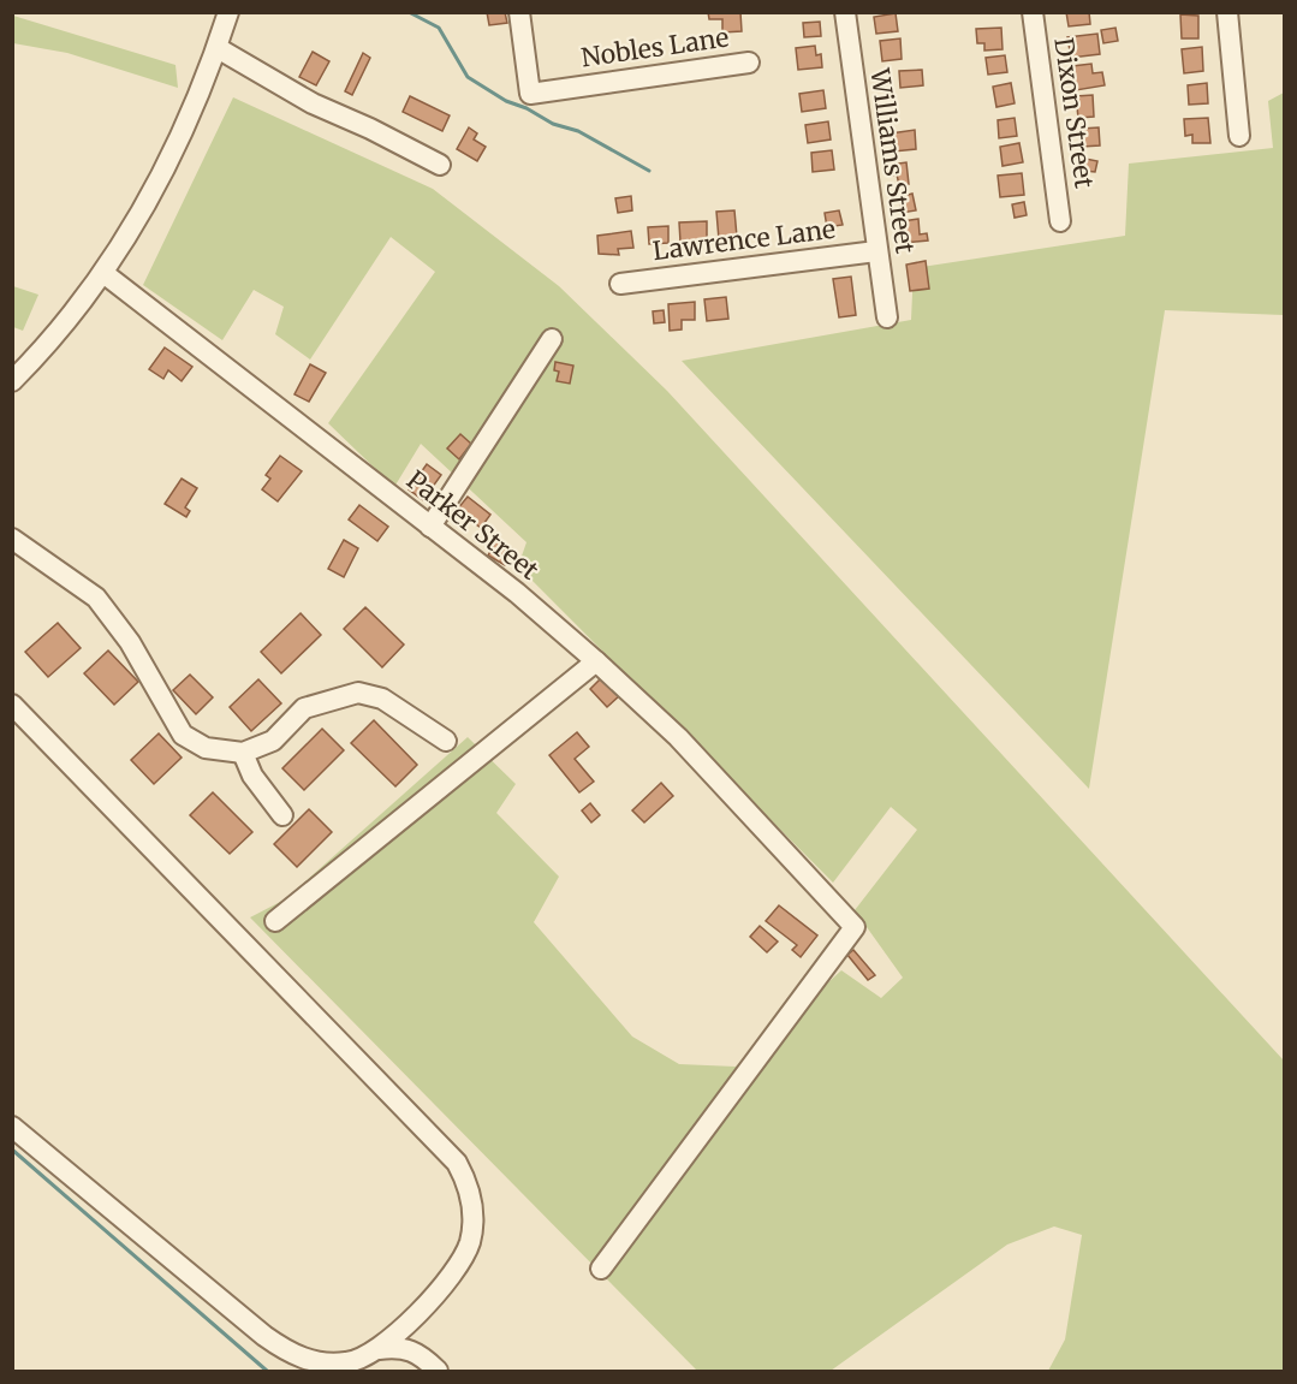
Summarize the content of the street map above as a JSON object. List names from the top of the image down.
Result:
{
  "streets": {
    "street": [
      "Nobles Lane",
      "Dixon Street",
      "Williams Street",
      "Lawrence Lane",
      "Parker Street"
    ]
  },
  "crossings": [
    ["Williams Street", "Lawrence Lane"]
  ]
}
